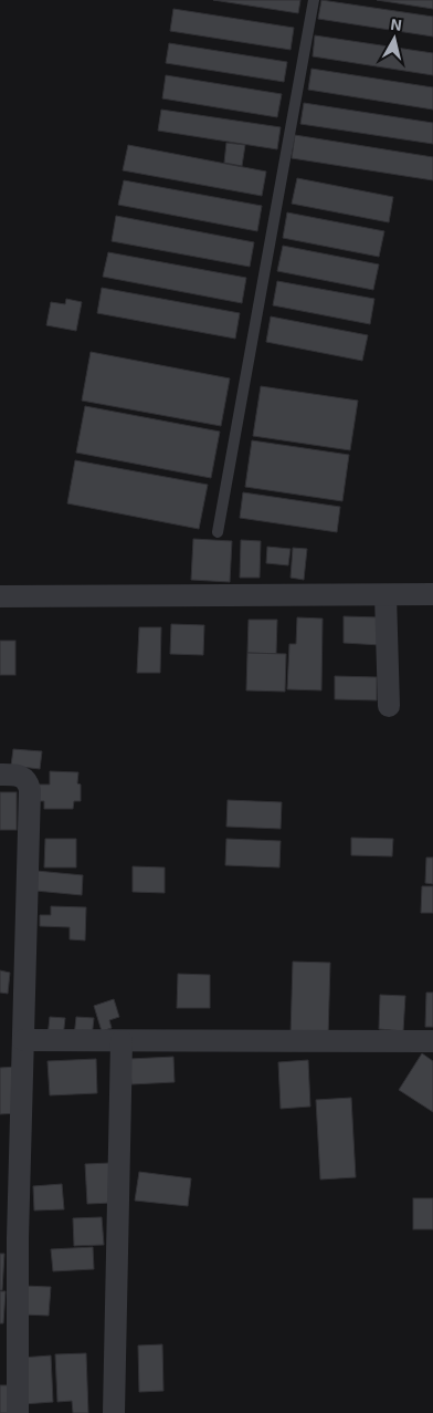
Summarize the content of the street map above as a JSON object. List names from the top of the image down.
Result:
{
  "north": "top"
}
